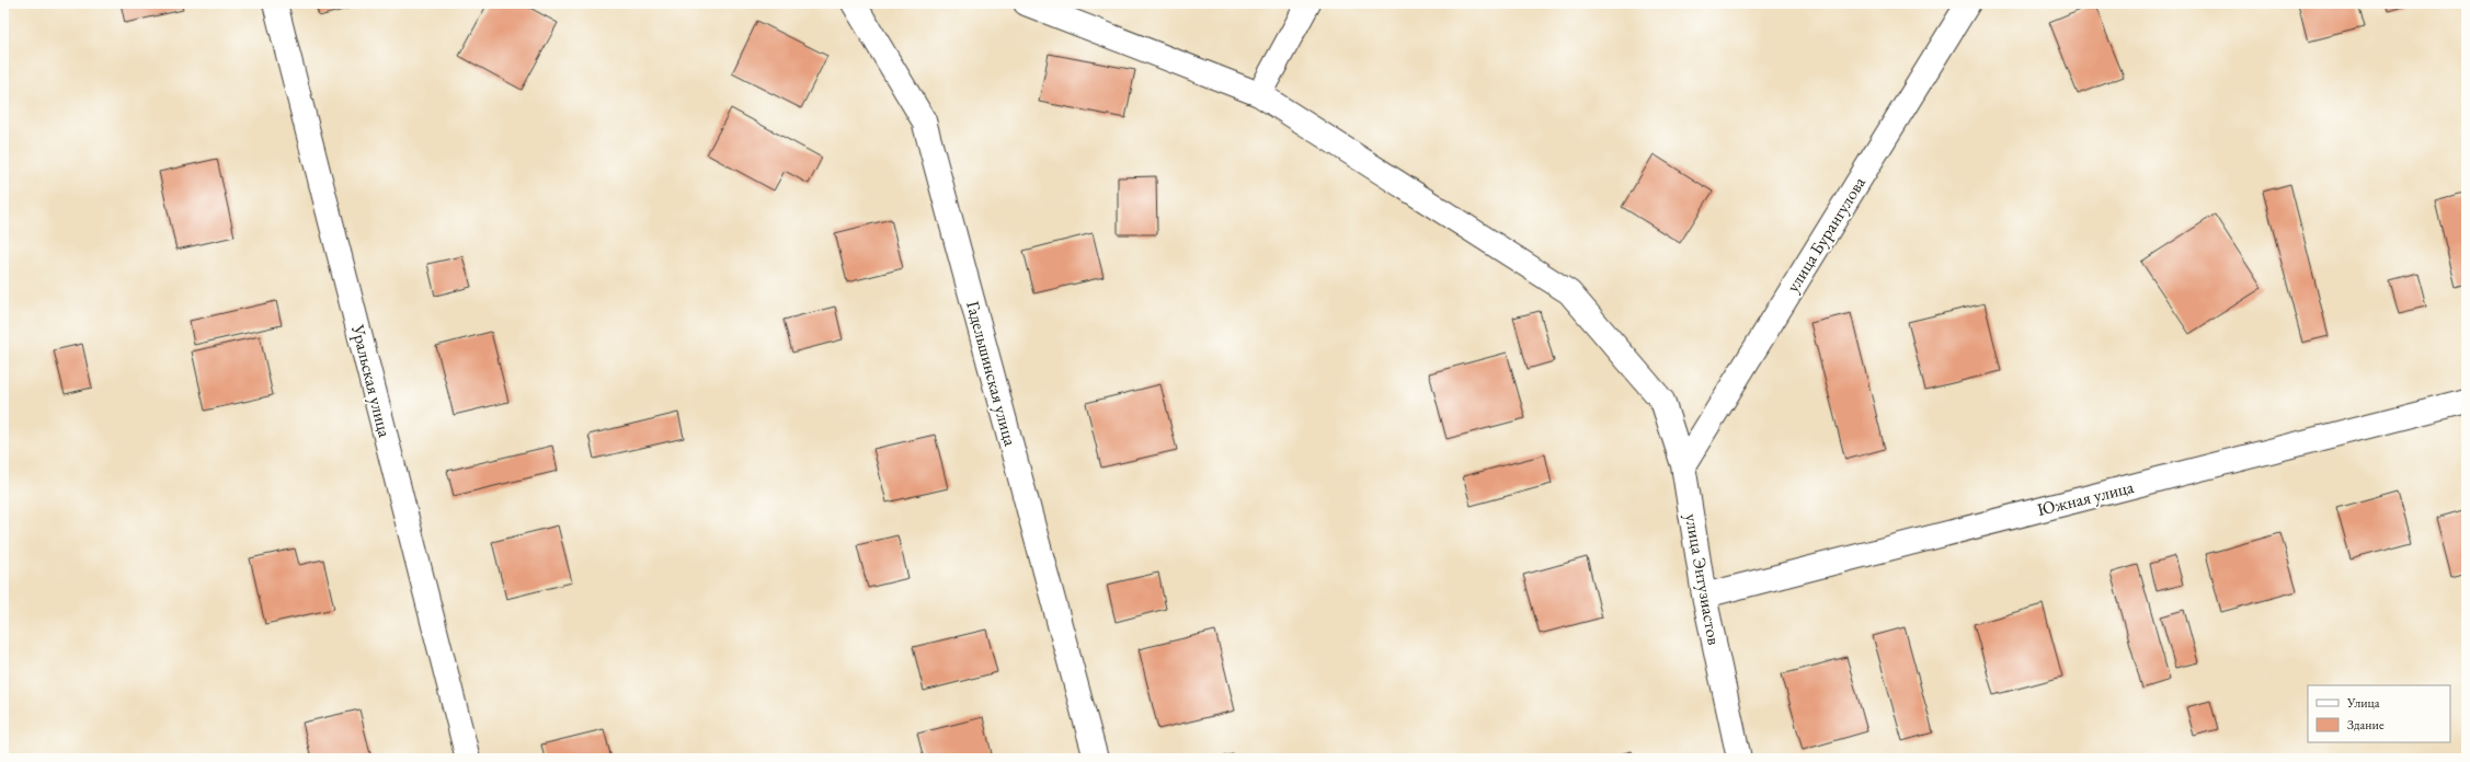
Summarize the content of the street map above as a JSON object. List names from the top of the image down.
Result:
{
  "streets": {
    "street": [
      "улица Бурангулова",
      "Гадельшинская улица",
      "Уральская улица",
      "Южная улица",
      "улица Энтузиастов"
    ]
  },
  "crossings": [
    ["улица Бурангулова", "улица Энтузиастов"],
    ["Южная улица", "улица Энтузиастов"]
  ],
  "legend": ["Улица", "Здание"]
}
